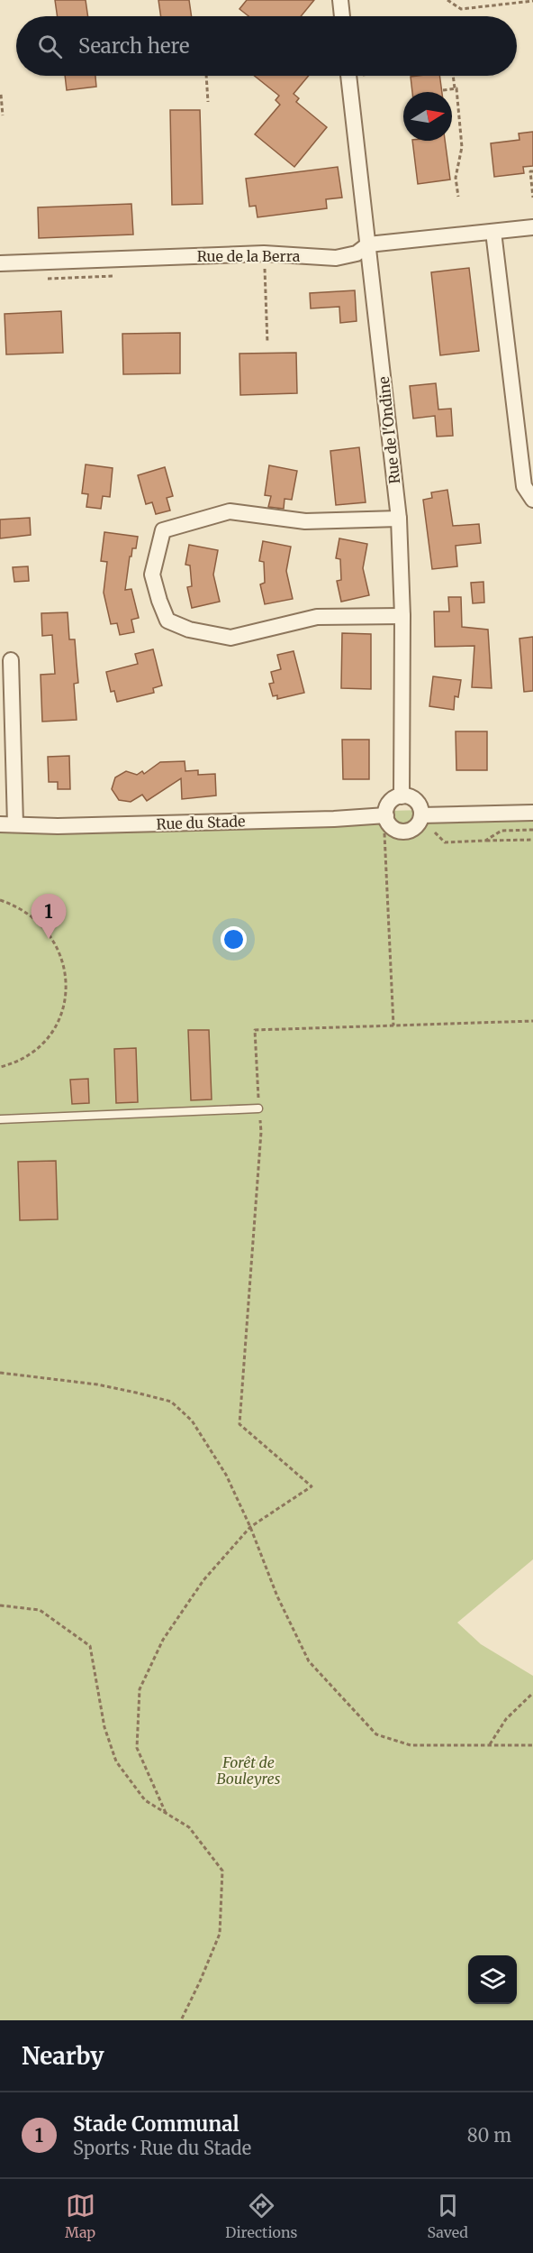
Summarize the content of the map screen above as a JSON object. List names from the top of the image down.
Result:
{
  "streets": {
    "street": ["Rue de la Berra", "Rue de l'Ondine", "Rue du Stade"]
  },
  "crossings": [
    ["Rue de la Berra", "Rue de l'Ondine"],
    ["Rue de l'Ondine", "Rue du Stade"]
  ],
  "parks": ["Forêt de Bouleyres"],
  "north": "right",
  "page": {
    "search": "Search here",
    "pins": "1",
    "heading": "Nearby",
    "list": [
      {
        "mark": "1",
        "name": "Stade Communal",
        "note": "Sports · Rue du Stade",
        "value": "80 m"
      }
    ],
    "nav": ["Map", "Directions", "Saved"]
  }
}
